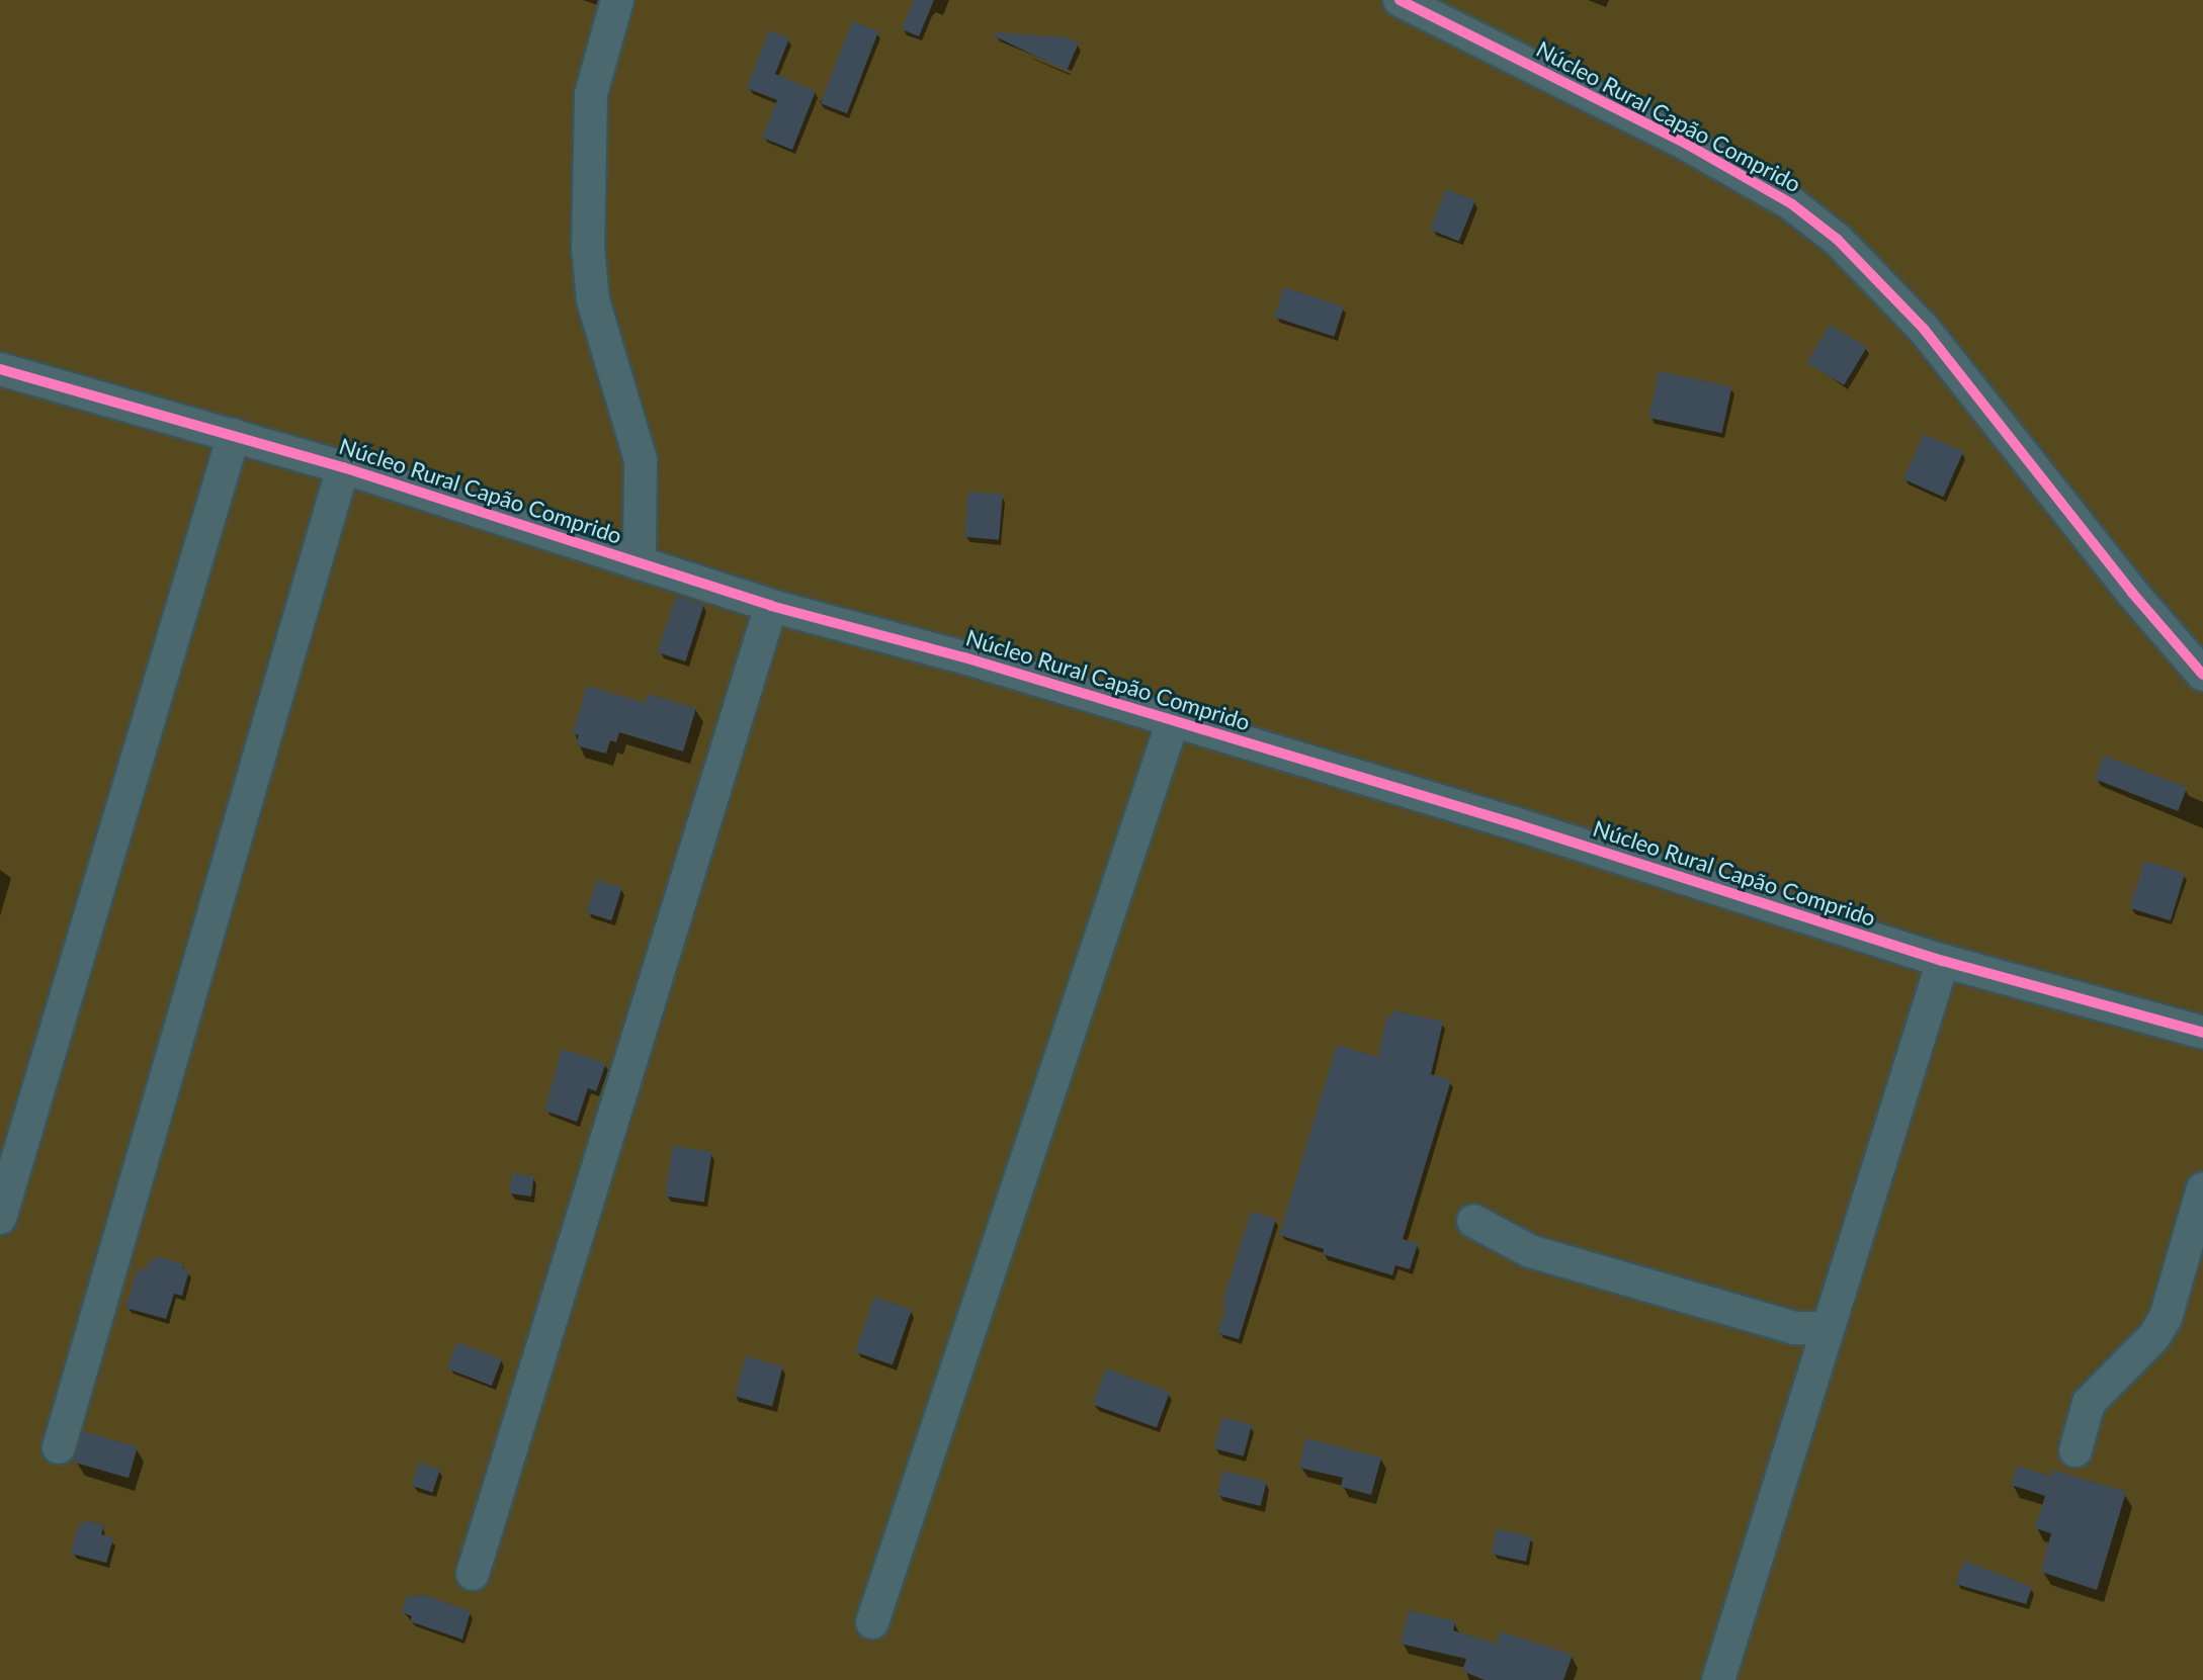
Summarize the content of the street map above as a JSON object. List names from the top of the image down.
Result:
{
  "streets": {
    "street": ["Núcleo Rural Capão Comprido"]
  }
}
